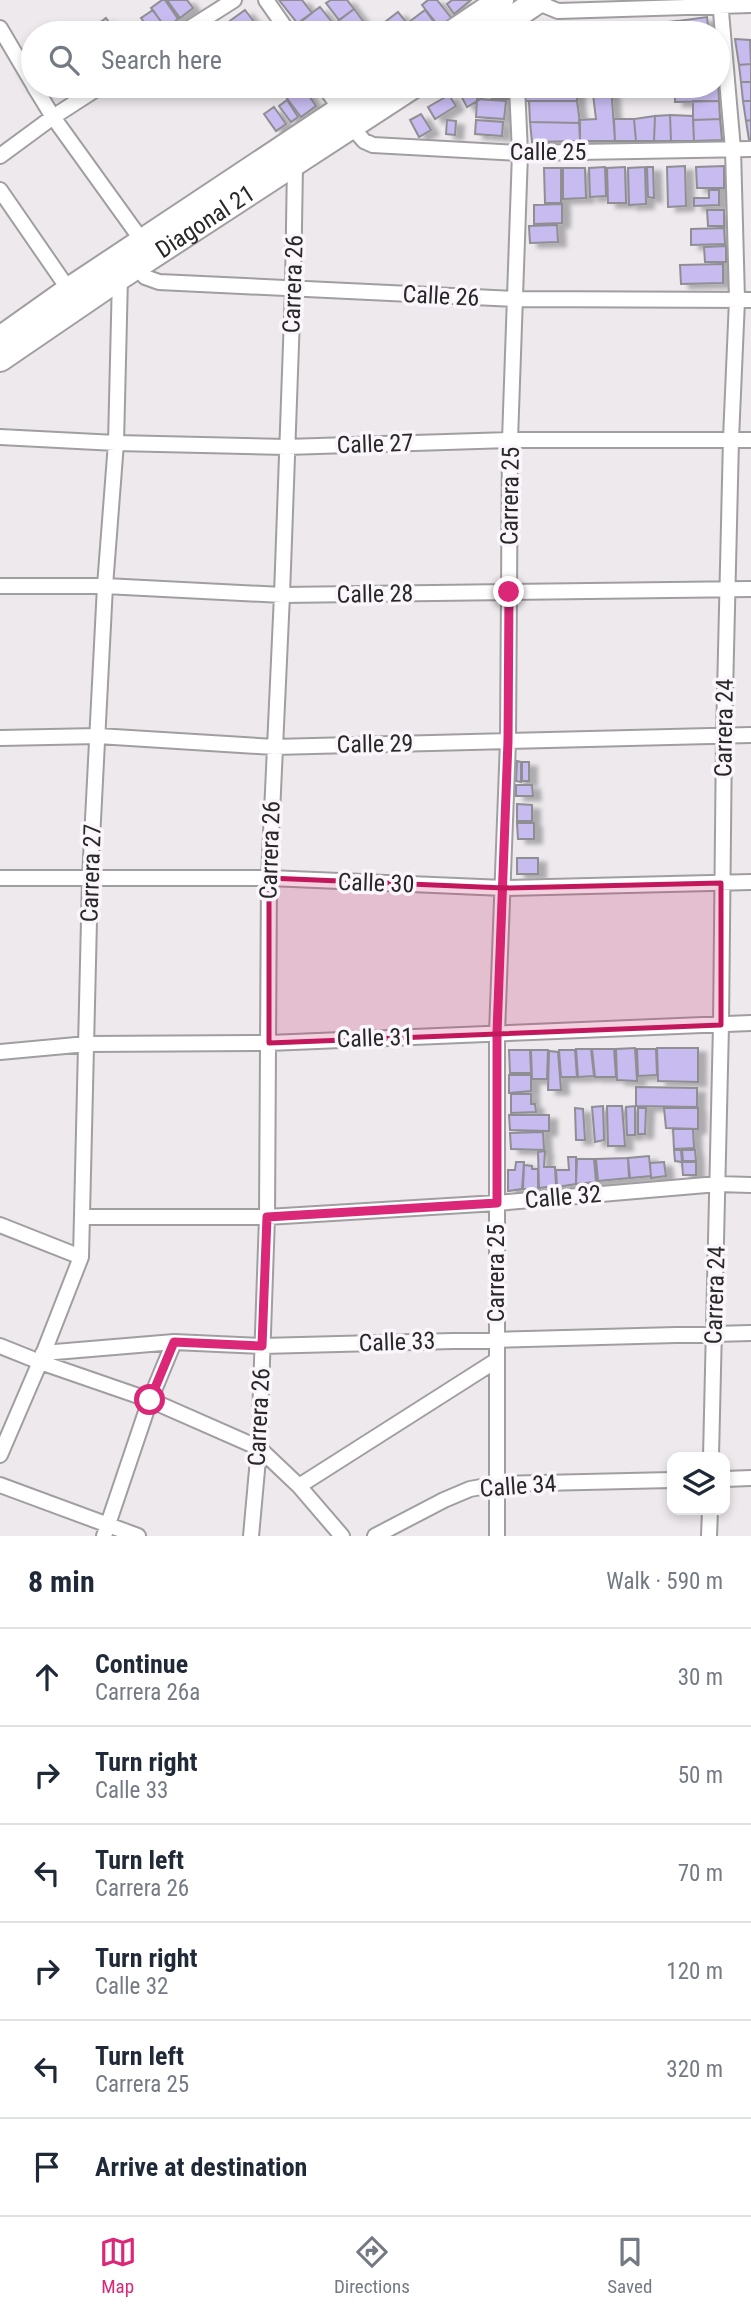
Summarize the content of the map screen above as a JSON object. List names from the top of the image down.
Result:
{
  "streets": {
    "highway": ["Diagonal 21"],
    "street": [
      "Calle 25",
      "Carrera 26",
      "Calle 26",
      "Calle 27",
      "Carrera 25",
      "Calle 28",
      "Carrera 24",
      "Calle 29",
      "Carrera 27",
      "Calle 30",
      "Calle 31",
      "Calle 32",
      "Calle 33",
      "Calle 34"
    ]
  },
  "crossings": [
    ["Calle 25", "Diagonal 21"],
    ["Calle 25", "Carrera 25"],
    ["Calle 25", "Carrera 24"],
    ["Diagonal 21", "Carrera 26"],
    ["Diagonal 21", "Calle 26"],
    ["Diagonal 21", "Carrera 27"],
    ["Carrera 26", "Calle 26"],
    ["Carrera 26", "Calle 27"],
    ["Carrera 26", "Calle 28"],
    ["Carrera 26", "Calle 29"],
    ["Carrera 26", "Calle 30"],
    ["Carrera 26", "Calle 31"],
    ["Carrera 26", "Calle 32"],
    ["Carrera 26", "Calle 33"],
    ["Calle 26", "Carrera 25"],
    ["Calle 26", "Carrera 24"],
    ["Calle 26", "Carrera 27"],
    ["Calle 27", "Carrera 25"],
    ["Calle 27", "Carrera 24"],
    ["Calle 27", "Carrera 27"],
    ["Carrera 25", "Calle 28"],
    ["Carrera 25", "Calle 29"],
    ["Carrera 25", "Calle 30"],
    ["Carrera 25", "Calle 31"],
    ["Carrera 25", "Calle 32"],
    ["Carrera 25", "Calle 33"],
    ["Carrera 25", "Calle 34"],
    ["Calle 28", "Carrera 24"],
    ["Calle 28", "Carrera 27"],
    ["Carrera 24", "Calle 29"],
    ["Carrera 24", "Calle 30"],
    ["Carrera 24", "Calle 31"],
    ["Carrera 24", "Calle 32"],
    ["Carrera 24", "Calle 33"],
    ["Calle 29", "Carrera 27"],
    ["Carrera 27", "Calle 30"],
    ["Carrera 27", "Calle 31"],
    ["Carrera 27", "Calle 32"],
    ["Carrera 27", "Calle 33"]
  ],
  "page": {
    "search": "Search here",
    "heading": ["8 min", "Walk · 590 m"],
    "list": [
      ["Continue", "Carrera 26a", "30 m"],
      ["Turn right", "Calle 33", "50 m"],
      ["Turn left", "Carrera 26", "70 m"],
      ["Turn right", "Calle 32", "120 m"],
      ["Turn left", "Carrera 25", "320 m"],
      "Arrive at destination"
    ],
    "nav": ["Map", "Directions", "Saved"]
  }
}
